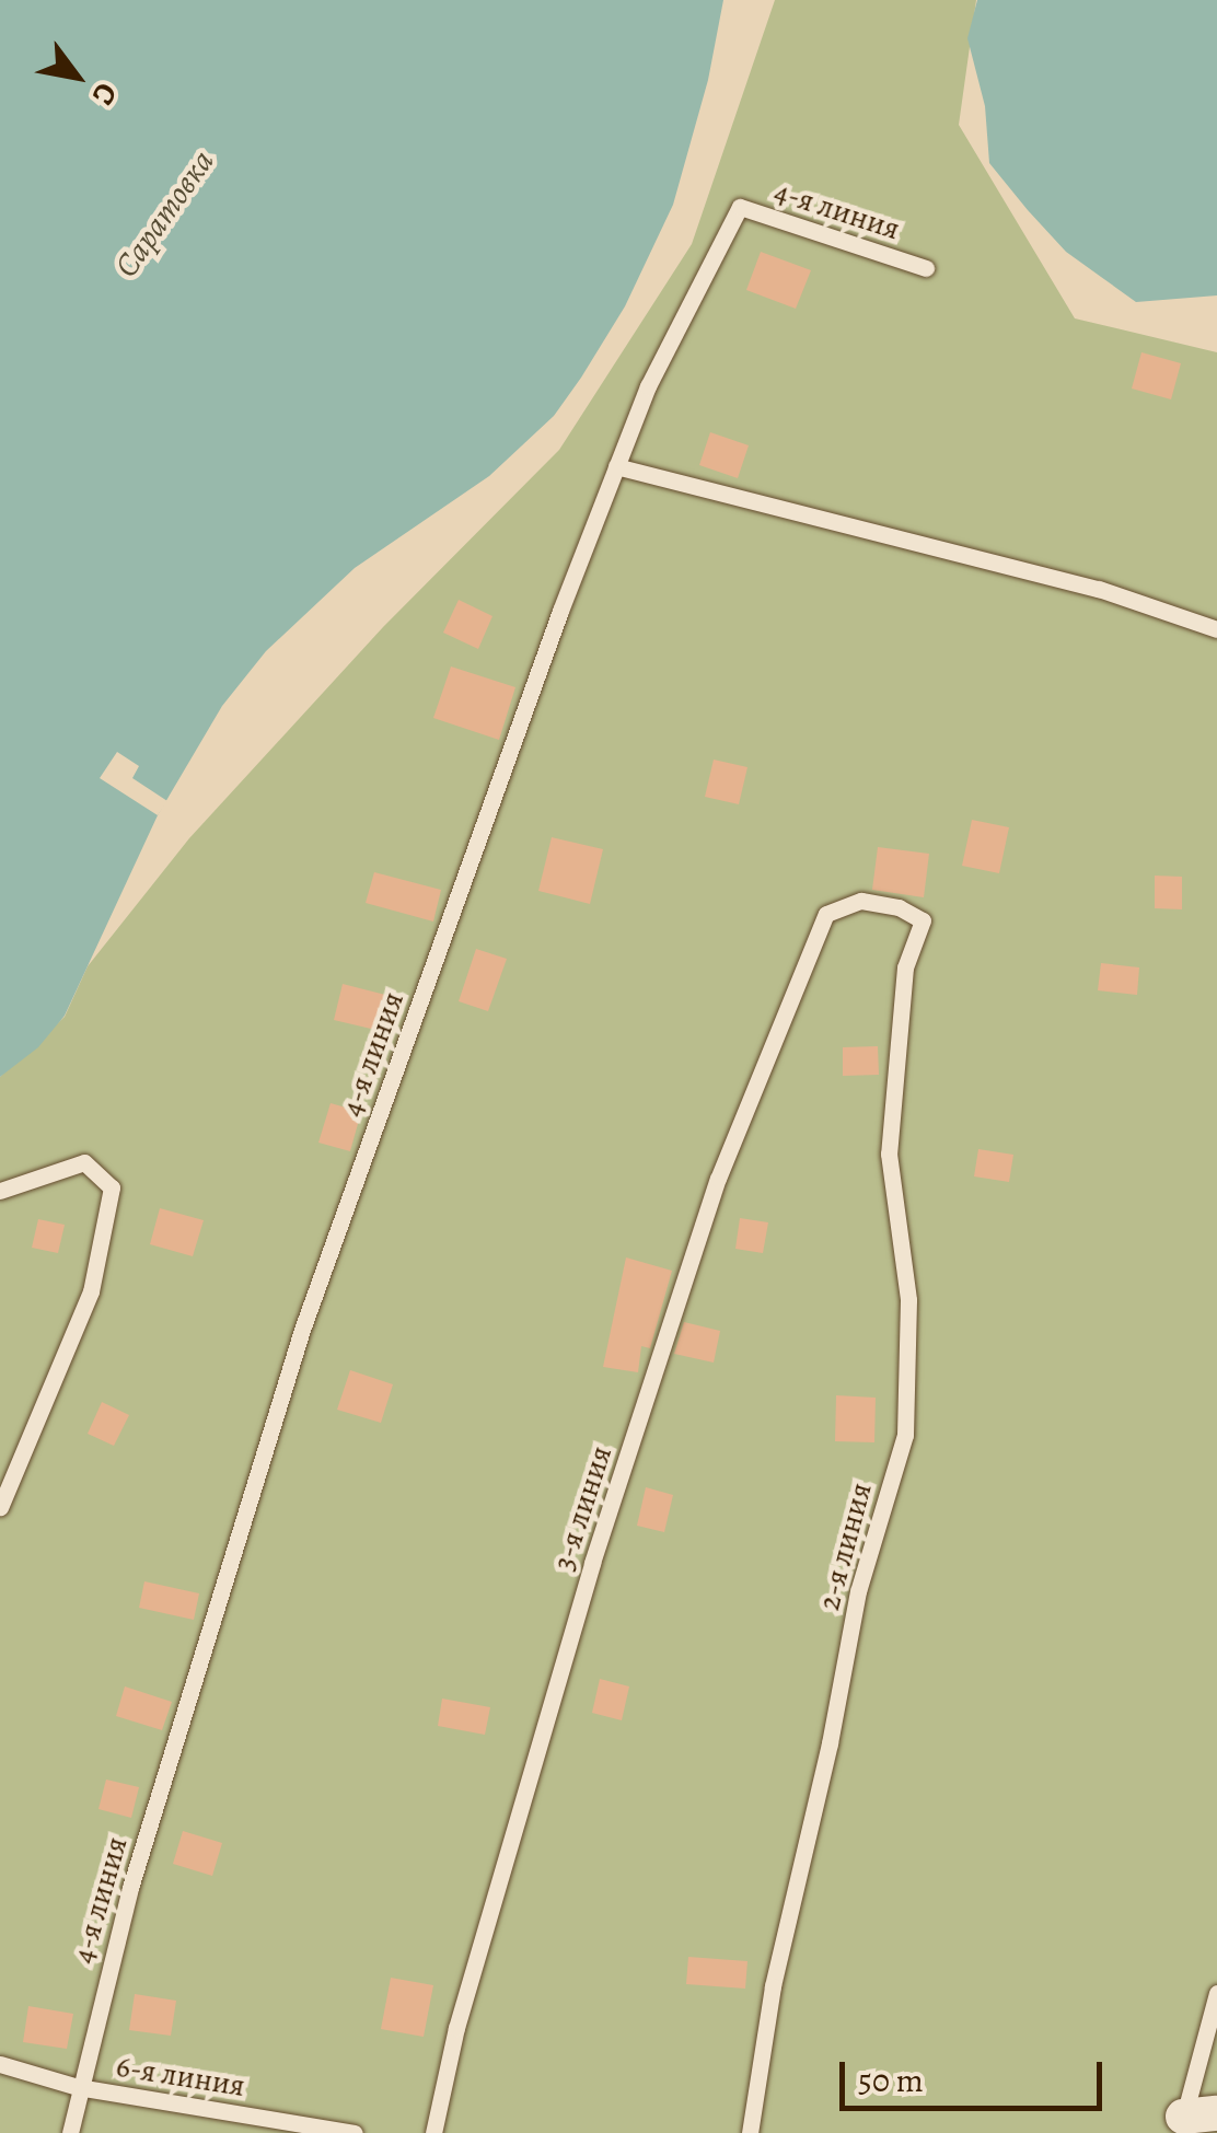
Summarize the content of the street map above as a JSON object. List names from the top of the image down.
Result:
{
  "streets": {
    "lane": [
      "4-я линия",
      "3-я линия",
      "2-я линия",
      "6-я линия"
    ]
  },
  "crossings": [
    ["4-я линия", "6-я линия"],
    ["3-я линия", "2-я линия"]
  ],
  "water": ["Саратовка"],
  "scale_bar": "50 m",
  "north": "bottom right"
}
